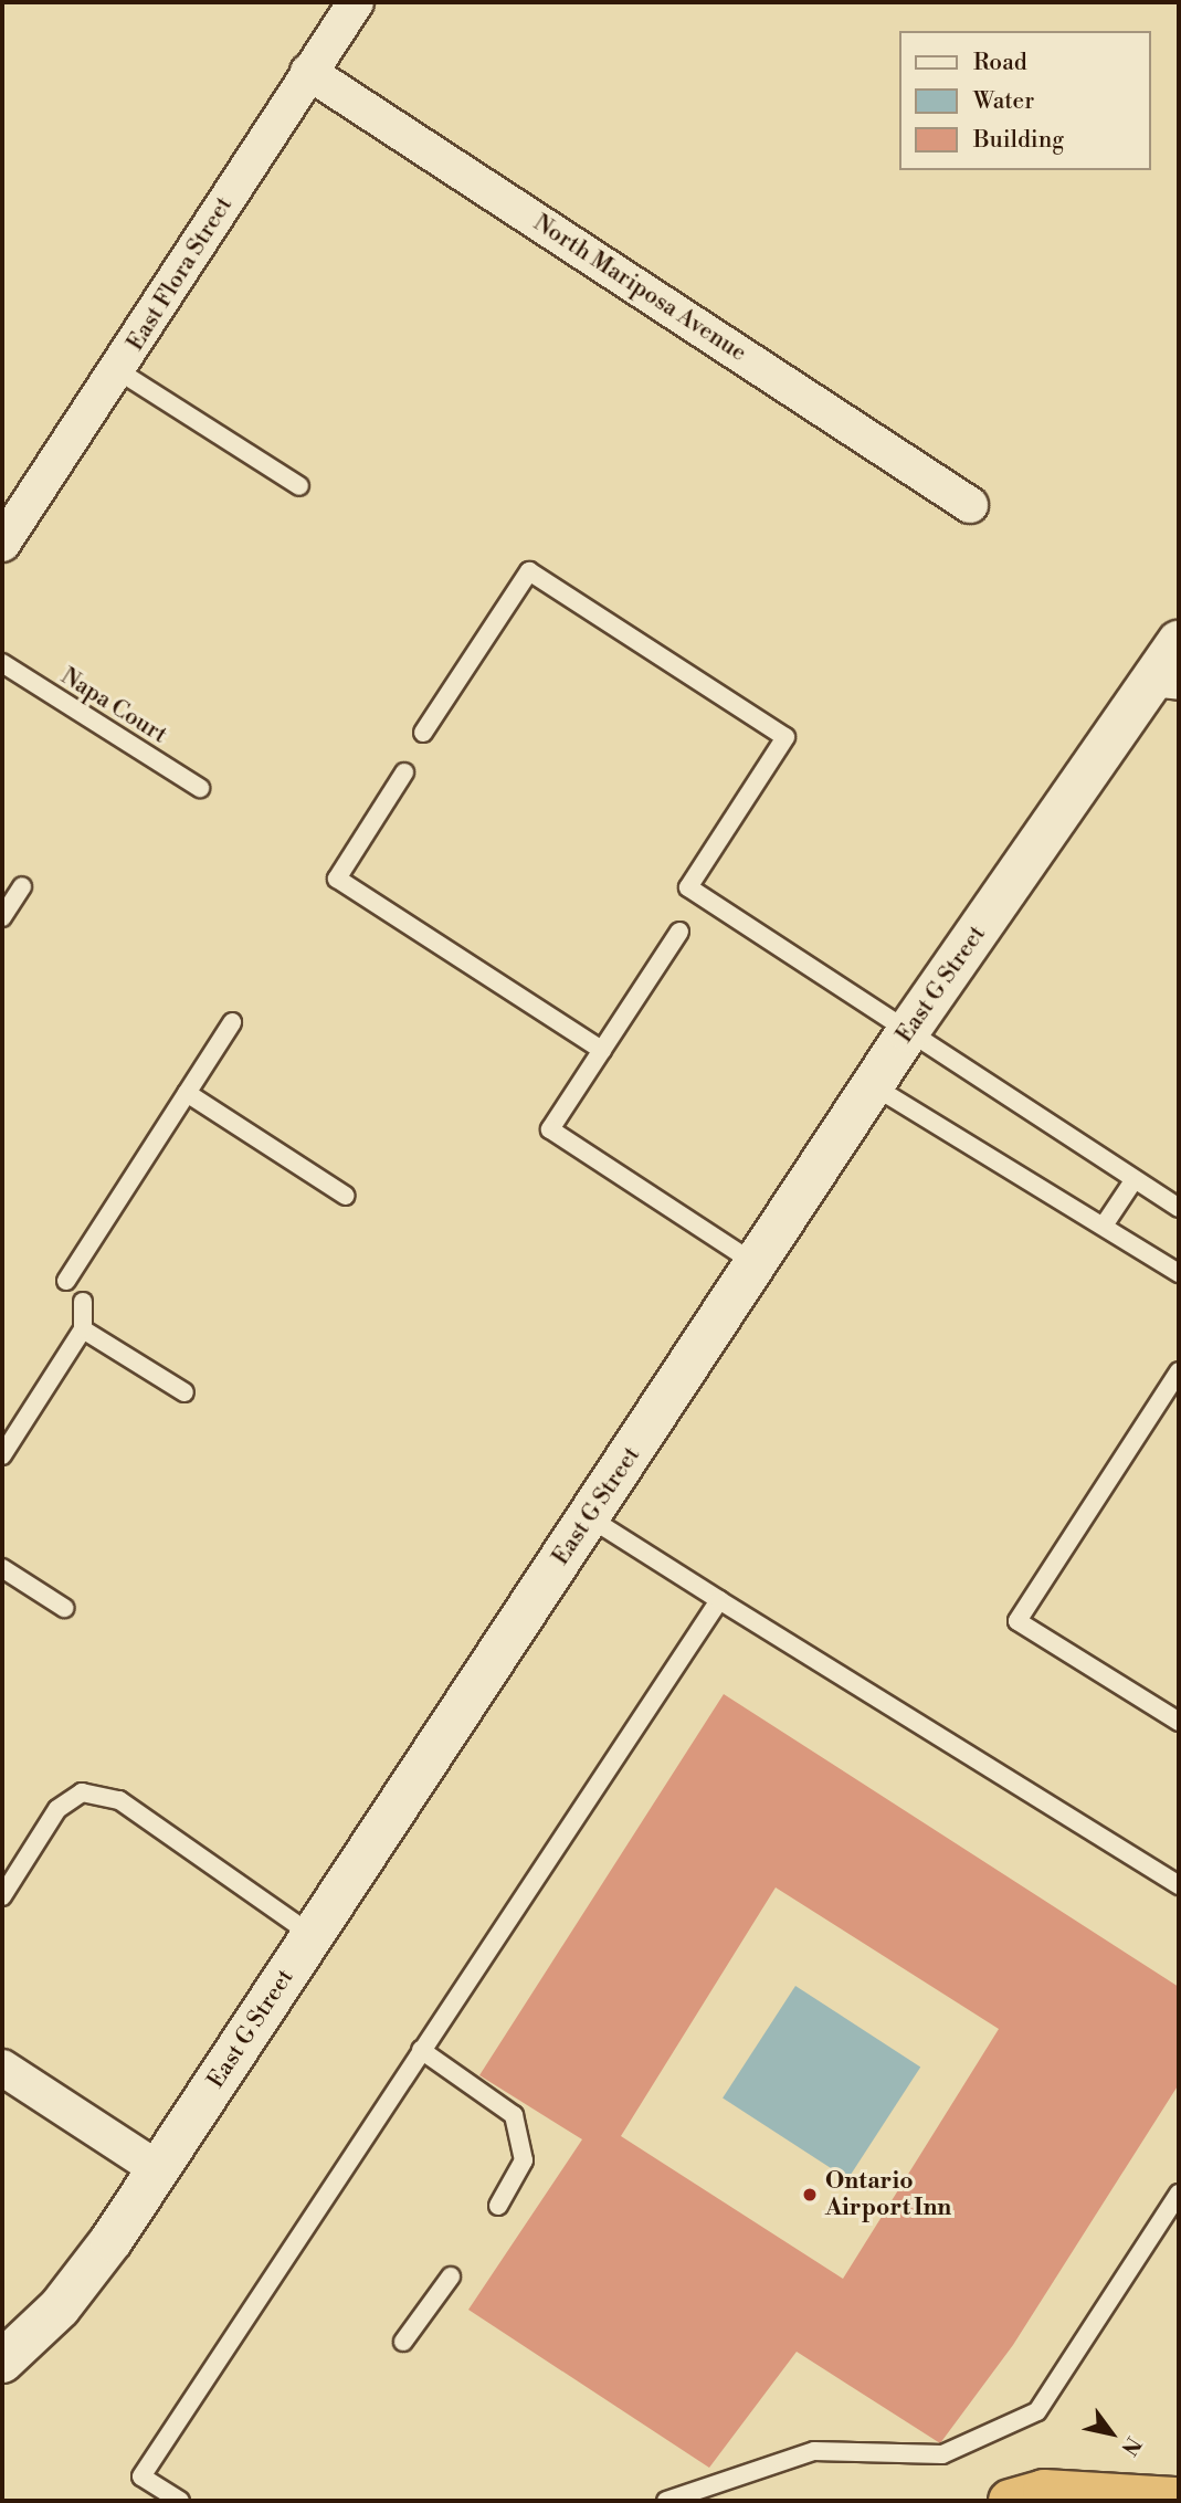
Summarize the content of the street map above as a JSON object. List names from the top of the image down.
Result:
{
  "streets": {
    "street": ["East Flora Street", "North Mariposa Avenue", "East G Street"],
    "lane": ["Napa Court"]
  },
  "crossings": [
    ["East Flora Street", "North Mariposa Avenue"]
  ],
  "places": ["Ontario Airport Inn"],
  "legend": ["Road", "Water", "Building"],
  "north": "bottom right"
}
